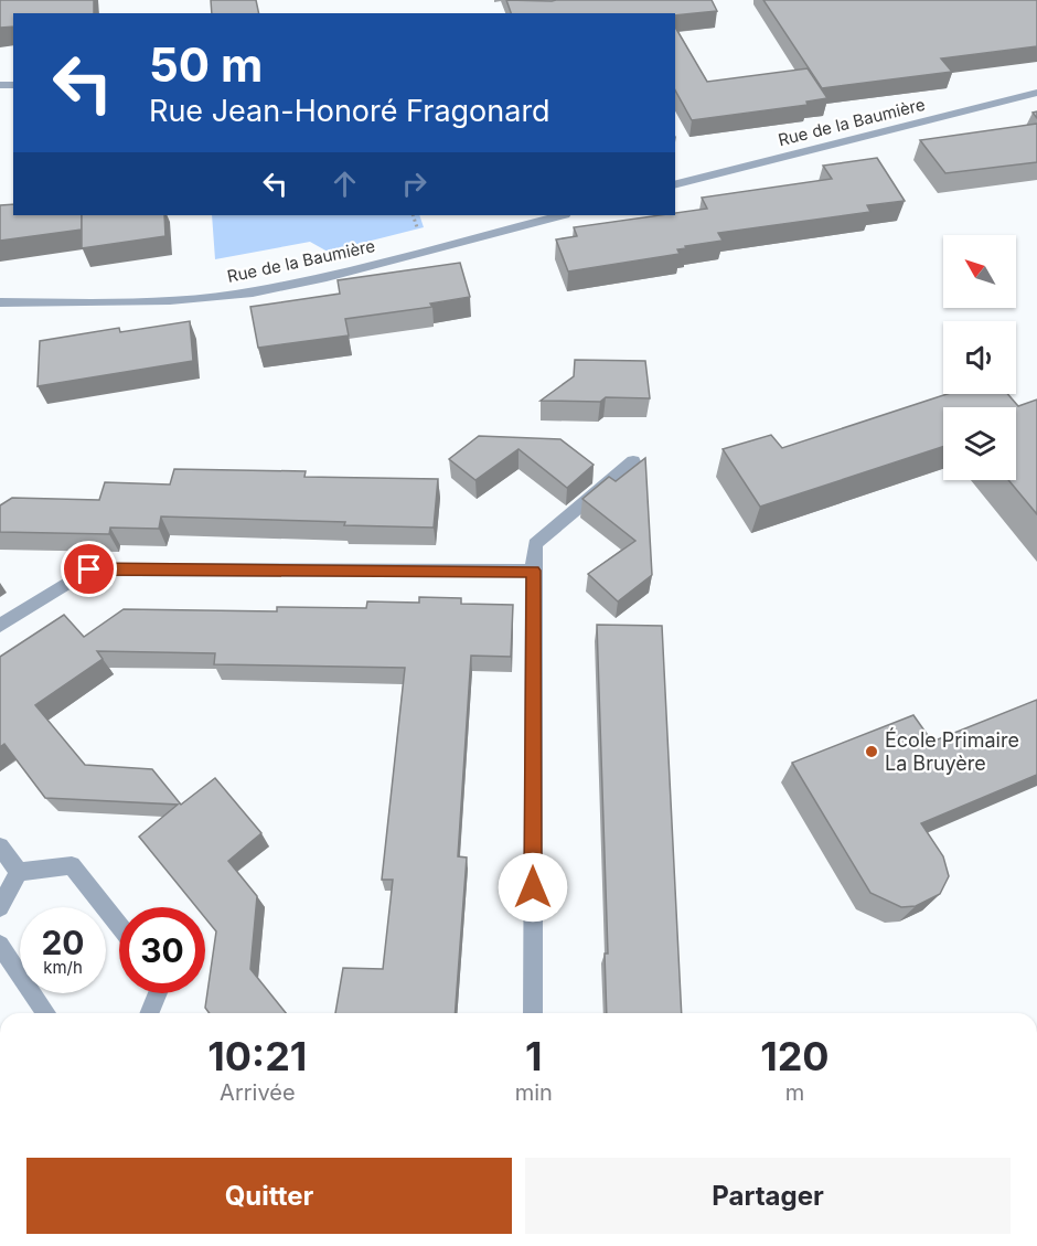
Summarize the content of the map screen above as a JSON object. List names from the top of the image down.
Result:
{
  "streets": {
    "street": ["Rue de la Baumière"]
  },
  "places": ["École Primaire La Bruyère"],
  "north": "top left",
  "page": {
    "turn": ["50 m", "Rue Jean-Honoré Fragonard"],
    "speed": "20 km/h",
    "limit": "30",
    "eta": [
      "10:21",
      "Arrivée",
      "1",
      "min",
      "120",
      "m"
    ],
    "buttons": ["Quitter", "Partager"]
  }
}
